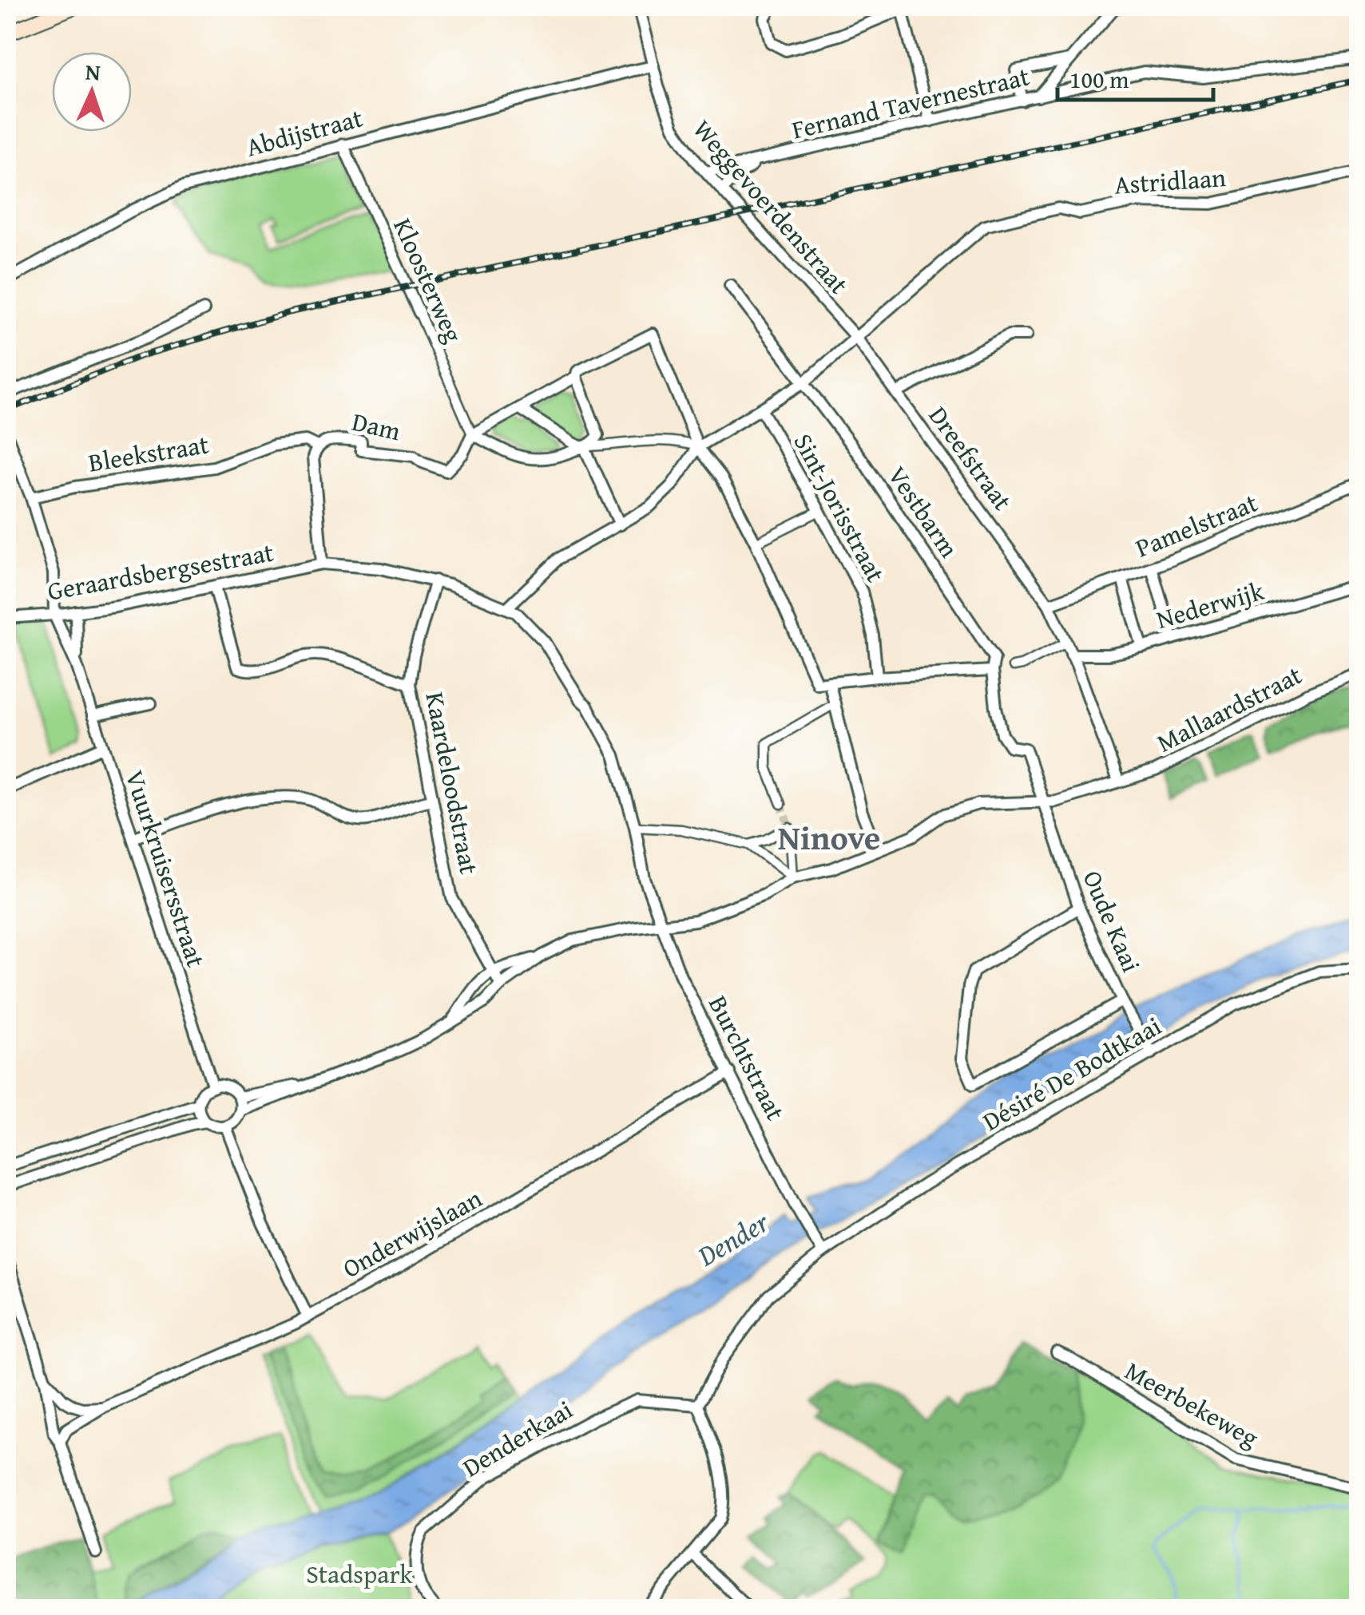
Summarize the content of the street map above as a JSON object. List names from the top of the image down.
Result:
{
  "streets": {
    "street": [
      "Fernand Tavernestraat",
      "Abdijstraat",
      "Astridlaan",
      "Weggevoerdenstraat",
      "Kloosterweg",
      "Dam",
      "Bleekstraat",
      "Dreefstraat",
      "Sint-Jorisstraat",
      "Vestbarm",
      "Pamelstraat",
      "Geraardsbergsestraat",
      "Nederwijk",
      "Mallaardstraat",
      "Kaardeloodstraat",
      "Vuurkruisersstraat",
      "Oude Kaai",
      "Burchtstraat",
      "Désiré De Bodtkaai",
      "Onderwijslaan",
      "Meerbekeweg",
      "Denderkaai"
    ]
  },
  "crossings": [
    ["Fernand Tavernestraat", "Weggevoerdenstraat"],
    ["Abdijstraat", "Weggevoerdenstraat"],
    ["Abdijstraat", "Kloosterweg"],
    ["Astridlaan", "Weggevoerdenstraat"],
    ["Astridlaan", "Dreefstraat"],
    ["Weggevoerdenstraat", "Dreefstraat"],
    ["Kloosterweg", "Dam"],
    ["Dam", "Bleekstraat"],
    ["Dam", "Geraardsbergsestraat"],
    ["Dreefstraat", "Pamelstraat"],
    ["Dreefstraat", "Nederwijk"],
    ["Dreefstraat", "Mallaardstraat"],
    ["Vestbarm", "Mallaardstraat"],
    ["Vestbarm", "Oude Kaai"],
    ["Geraardsbergsestraat", "Kaardeloodstraat"],
    ["Geraardsbergsestraat", "Vuurkruisersstraat"],
    ["Geraardsbergsestraat", "Burchtstraat"],
    ["Mallaardstraat", "Oude Kaai"],
    ["Mallaardstraat", "Burchtstraat"],
    ["Oude Kaai", "Désiré De Bodtkaai"],
    ["Burchtstraat", "Désiré De Bodtkaai"],
    ["Burchtstraat", "Onderwijslaan"],
    ["Désiré De Bodtkaai", "Denderkaai"]
  ],
  "districts": ["Ninove"],
  "water": ["Dender"],
  "parks": ["Stadspark"],
  "scale_bar": "100 m",
  "north": "top"
}
